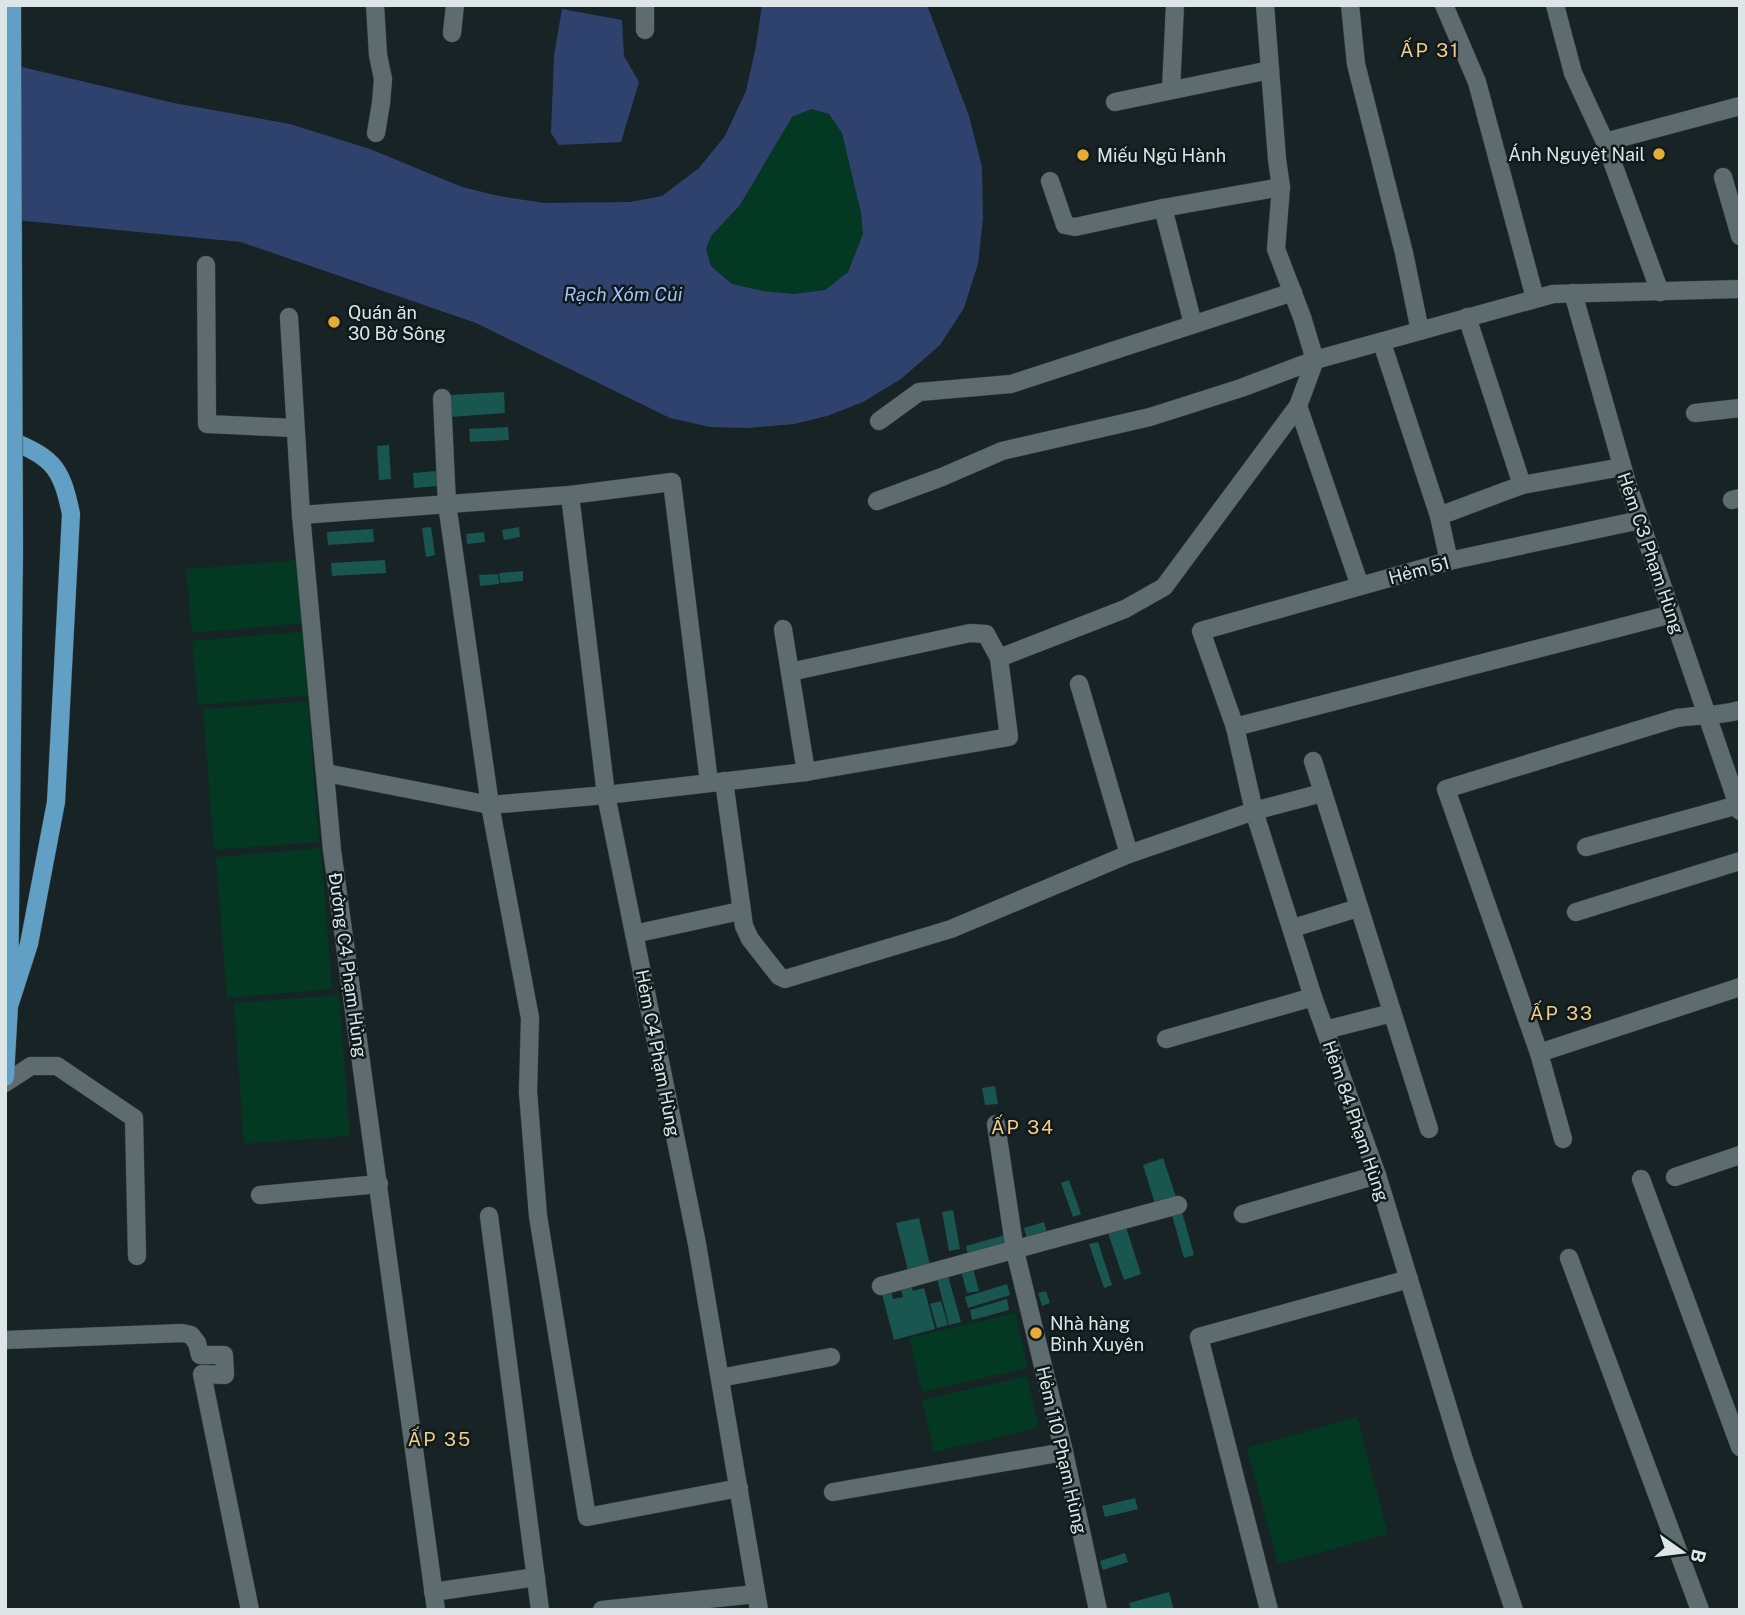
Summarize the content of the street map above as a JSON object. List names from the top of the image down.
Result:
{
  "streets": {
    "street": [
      "Hẻm C3 Phạm Hùng",
      "Hẻm 51",
      "Đường C4 Phạm Hủng",
      "Hẻm C4 Phạm Hùng",
      "Hẻm 84 Phạm Hùng",
      "Hẻm 110 Phạm Hùng"
    ]
  },
  "crossings": [
    ["Hẻm C3 Phạm Hùng", "Hẻm 51"],
    ["Hẻm 51", "Hẻm 84 Phạm Hùng"]
  ],
  "districts": [
    "ẤP 31",
    "ẤP 33",
    "ẤP 34",
    "ẤP 35"
  ],
  "water": ["Rạch Xóm Củi"],
  "places": [
    "Ánh Nguyệt Nail",
    "Miếu Ngũ Hành",
    "Quán ăn 30 Bờ Sông",
    "Nhà hàng Bình Xuyên"
  ],
  "north": "right"
}
